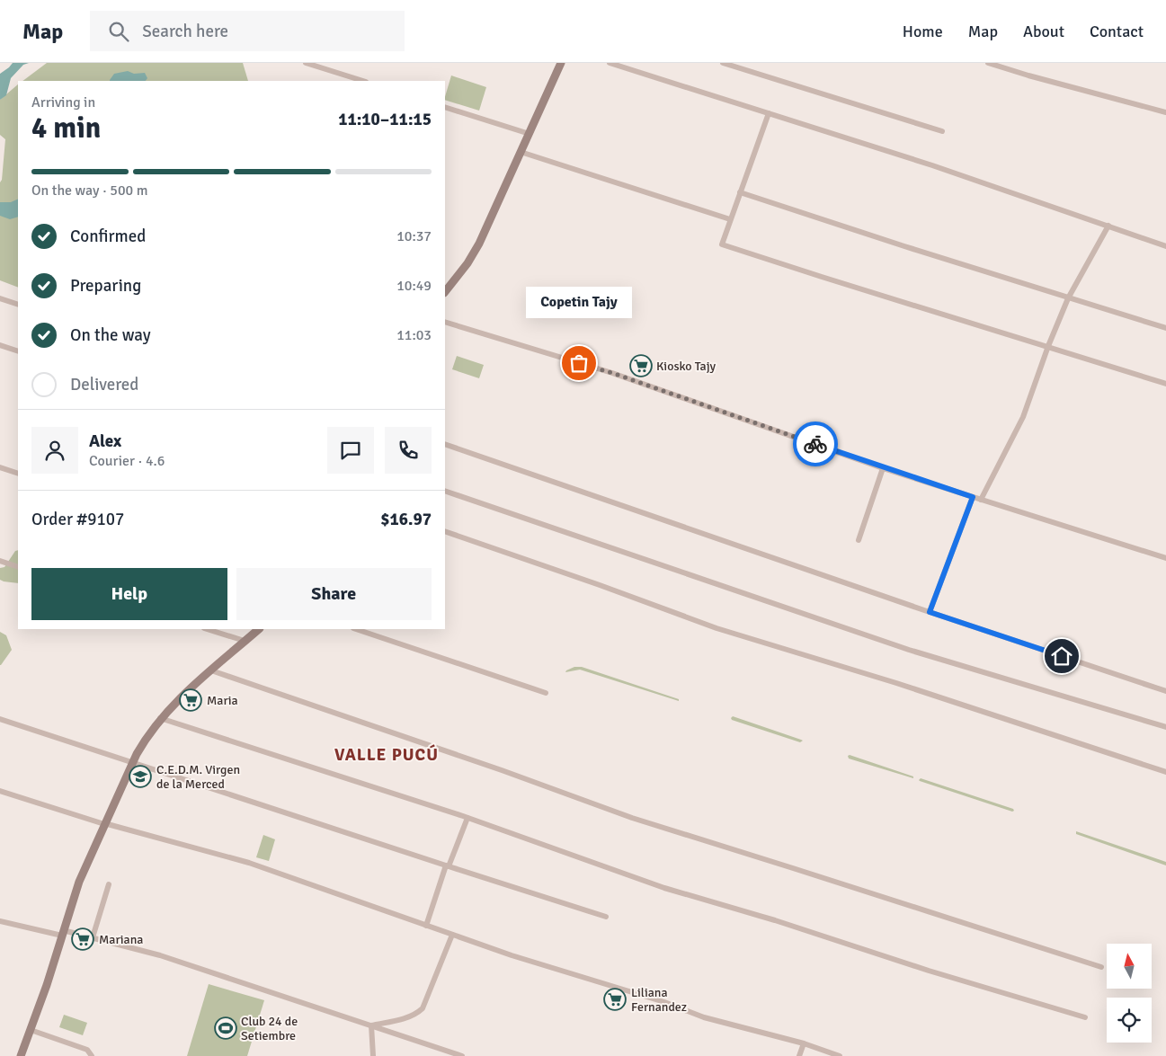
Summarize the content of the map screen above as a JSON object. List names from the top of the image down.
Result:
{
  "districts": ["VALLE PUCÚ"],
  "places": {
    "other": ["Copetin Tajy"],
    "supermarket": [
      "Kiosko Tajy",
      "Maria",
      "Mariana",
      "Liliana Fernandez"
    ],
    "school or university": ["C.E.D.M. Virgen de la Merced"],
    "sports": ["Club 24 de Setiembre"]
  },
  "north": "top",
  "page": {
    "header": "Map",
    "search": "Search here",
    "nav": [
      "Home",
      "Map",
      "About",
      "Contact"
    ],
    "heading": ["4 min", "Arriving in", "11:10–11:15"],
    "panel": [
      "Alex",
      "Courier · 4.6",
      "Order #9107",
      "$16.97"
    ],
    "bar": "On the way · 500 m",
    "list": [
      ["Confirmed", "10:37"],
      ["Preparing", "10:49"],
      ["On the way", "11:03"],
      "Delivered"
    ],
    "bubble": "Copetin Tajy",
    "buttons": ["Help", "Share"]
  }
}
